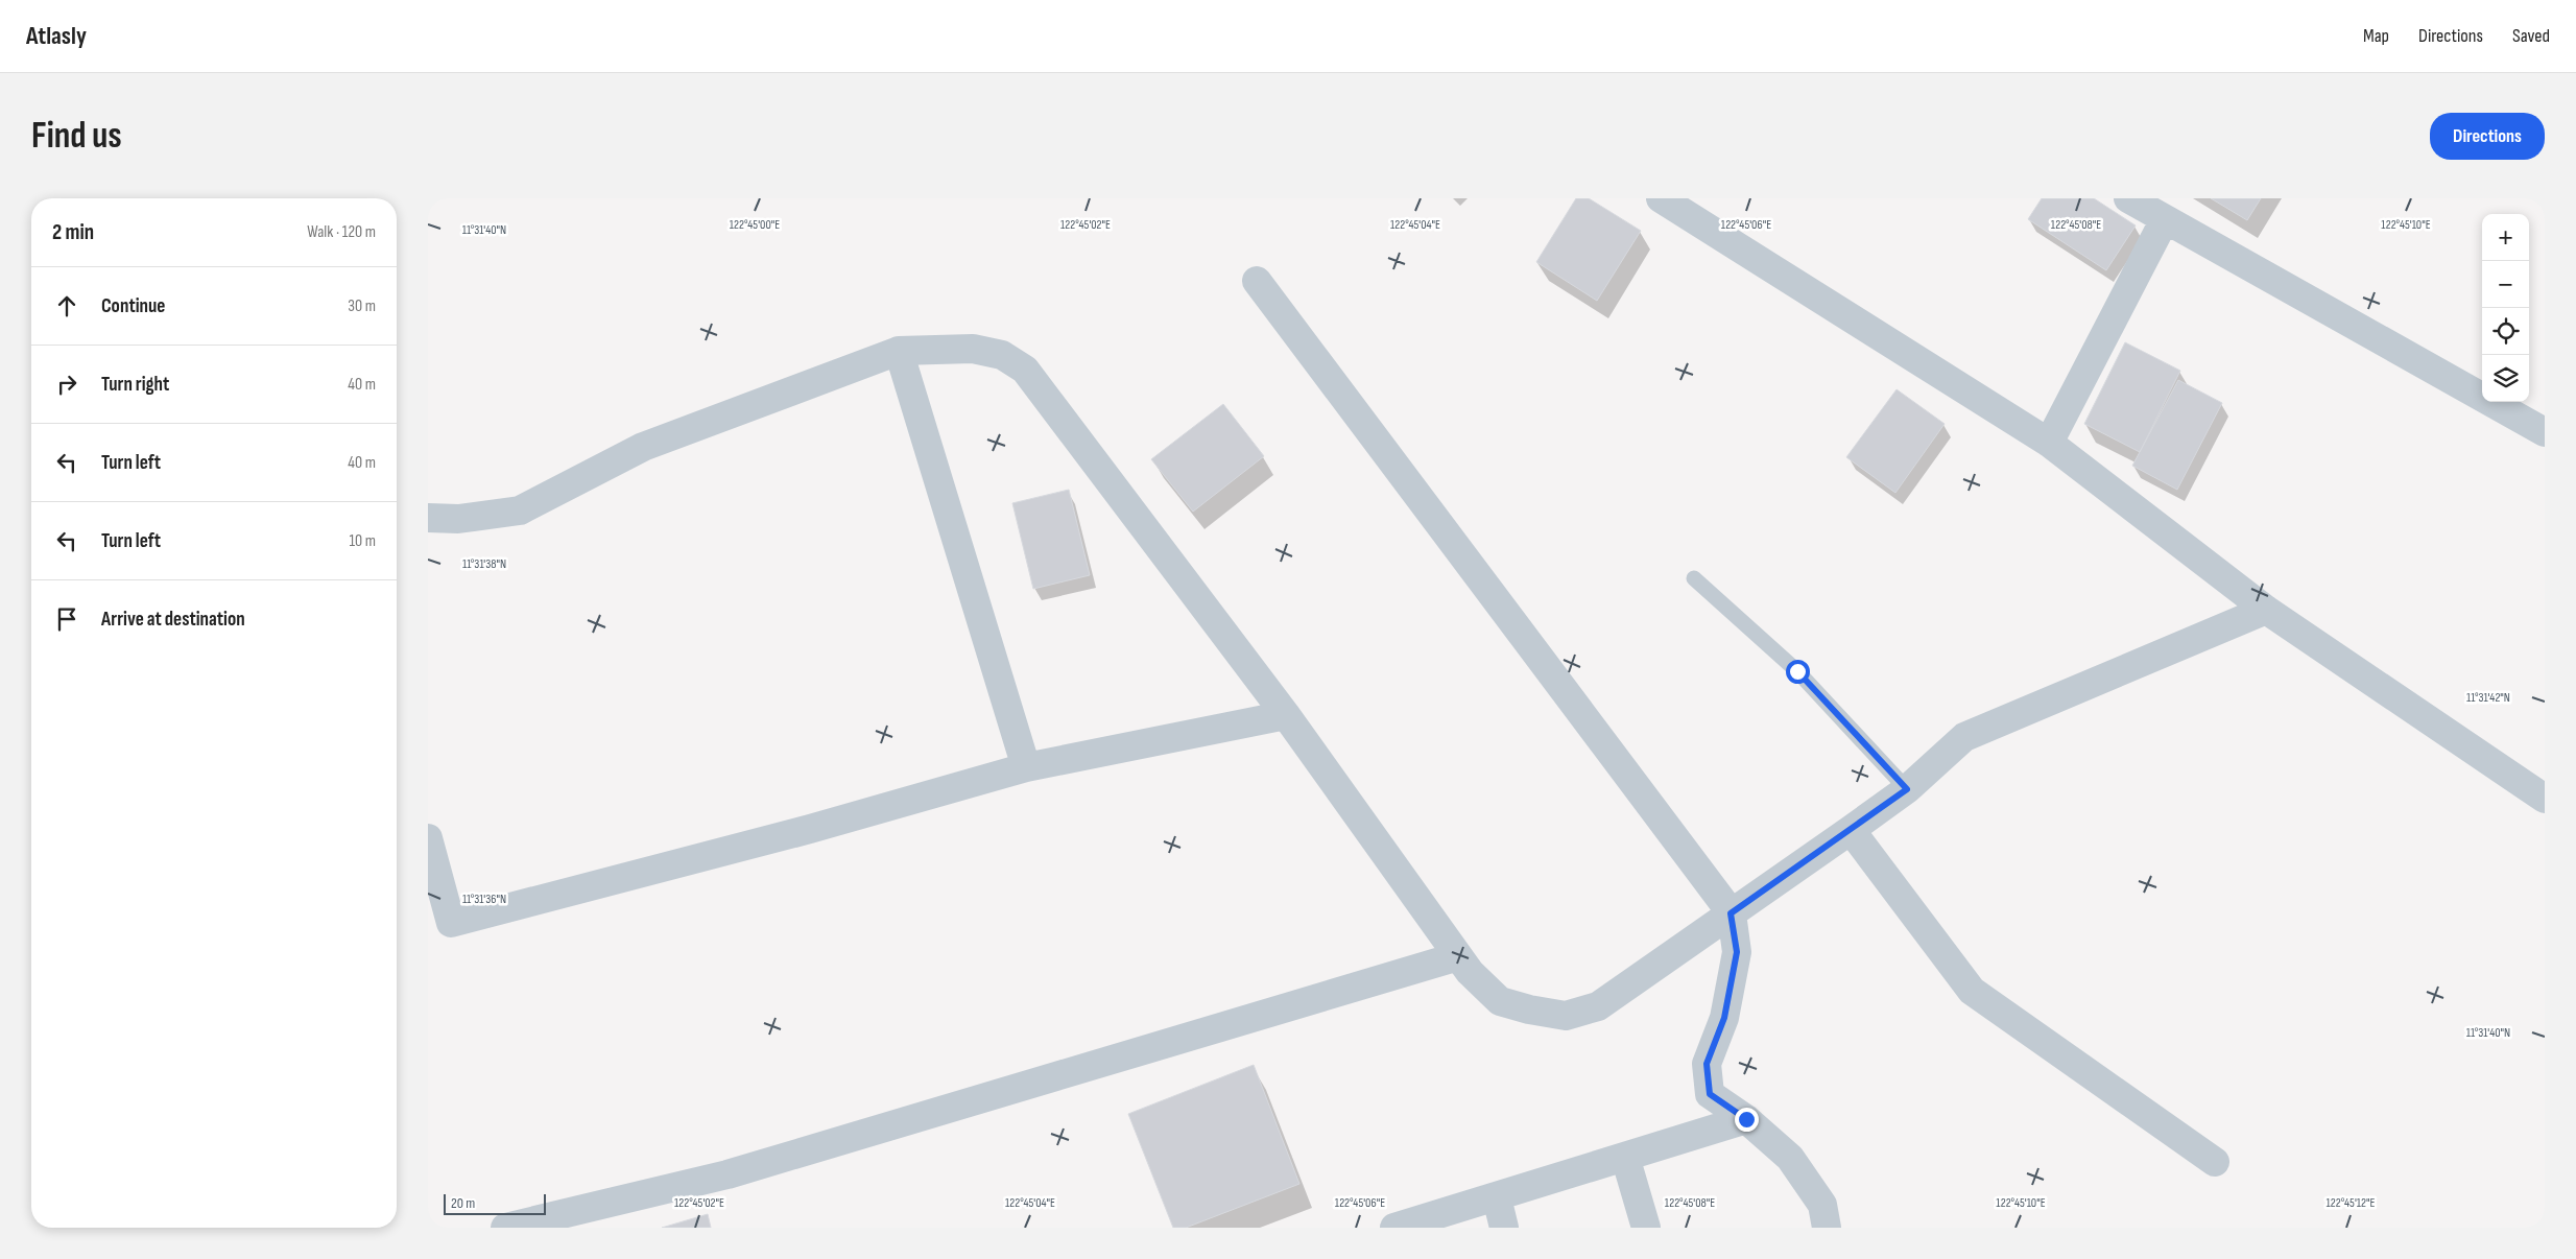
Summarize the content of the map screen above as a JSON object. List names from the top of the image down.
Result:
{
  "scale_bar": "20 m",
  "page": {
    "header": "Atlasly",
    "nav": ["Map", "Directions", "Saved"],
    "buttons": "Directions",
    "title": "Find us",
    "heading": ["2 min", "Walk · 120 m"],
    "map_buttons": ["+", "−"],
    "list": [
      ["Continue", "30 m"],
      ["Turn right", "40 m"],
      ["Turn left", "40 m"],
      ["Turn left", "10 m"],
      "Arrive at destination"
    ],
    "scale": "20 m"
  },
  "coordinates": [
    "122°45'10\"E",
    "122°45'00\"E",
    "122°45'02\"E",
    "122°45'04\"E",
    "122°45'06\"E",
    "122°45'08\"E",
    "11°31'40\"N",
    "11°31'38\"N",
    "11°31'42\"N",
    "11°31'36\"N",
    "122°45'12\"E"
  ]
}
